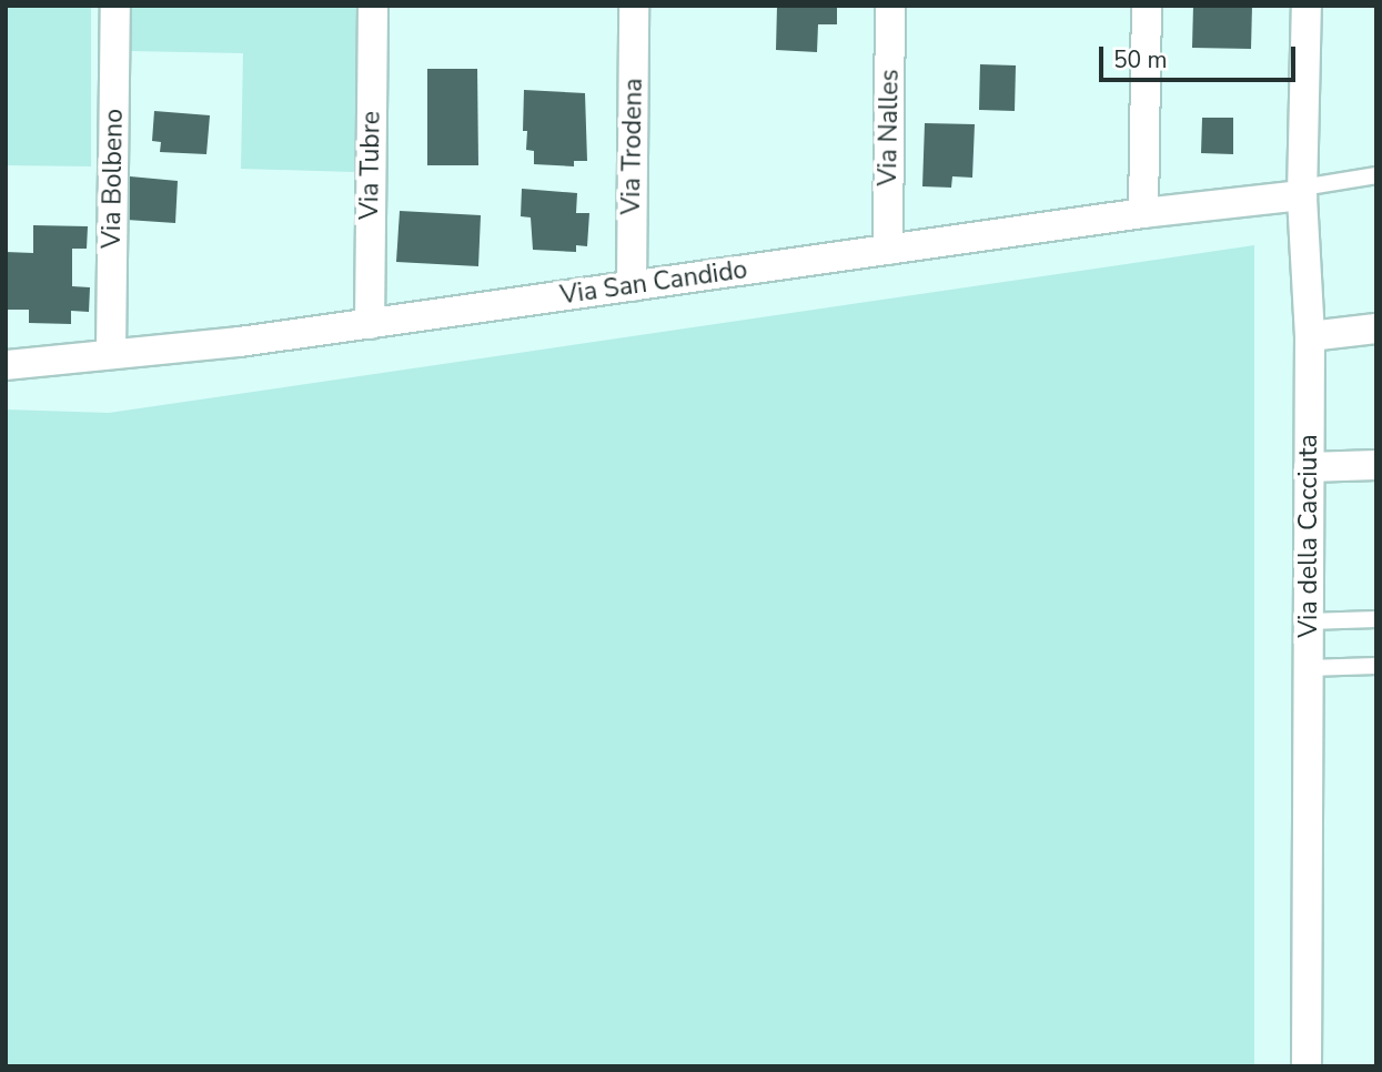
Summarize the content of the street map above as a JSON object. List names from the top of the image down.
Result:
{
  "streets": {
    "street": [
      "Via Nalles",
      "Via Trodena",
      "Via Tubre",
      "Via Bolbeno",
      "Via San Candido",
      "Via della Cacciuta"
    ]
  },
  "crossings": [
    ["Via Nalles", "Via San Candido"],
    ["Via Trodena", "Via San Candido"],
    ["Via Tubre", "Via San Candido"],
    ["Via Bolbeno", "Via San Candido"],
    ["Via San Candido", "Via della Cacciuta"]
  ],
  "scale_bar": "50 m"
}
